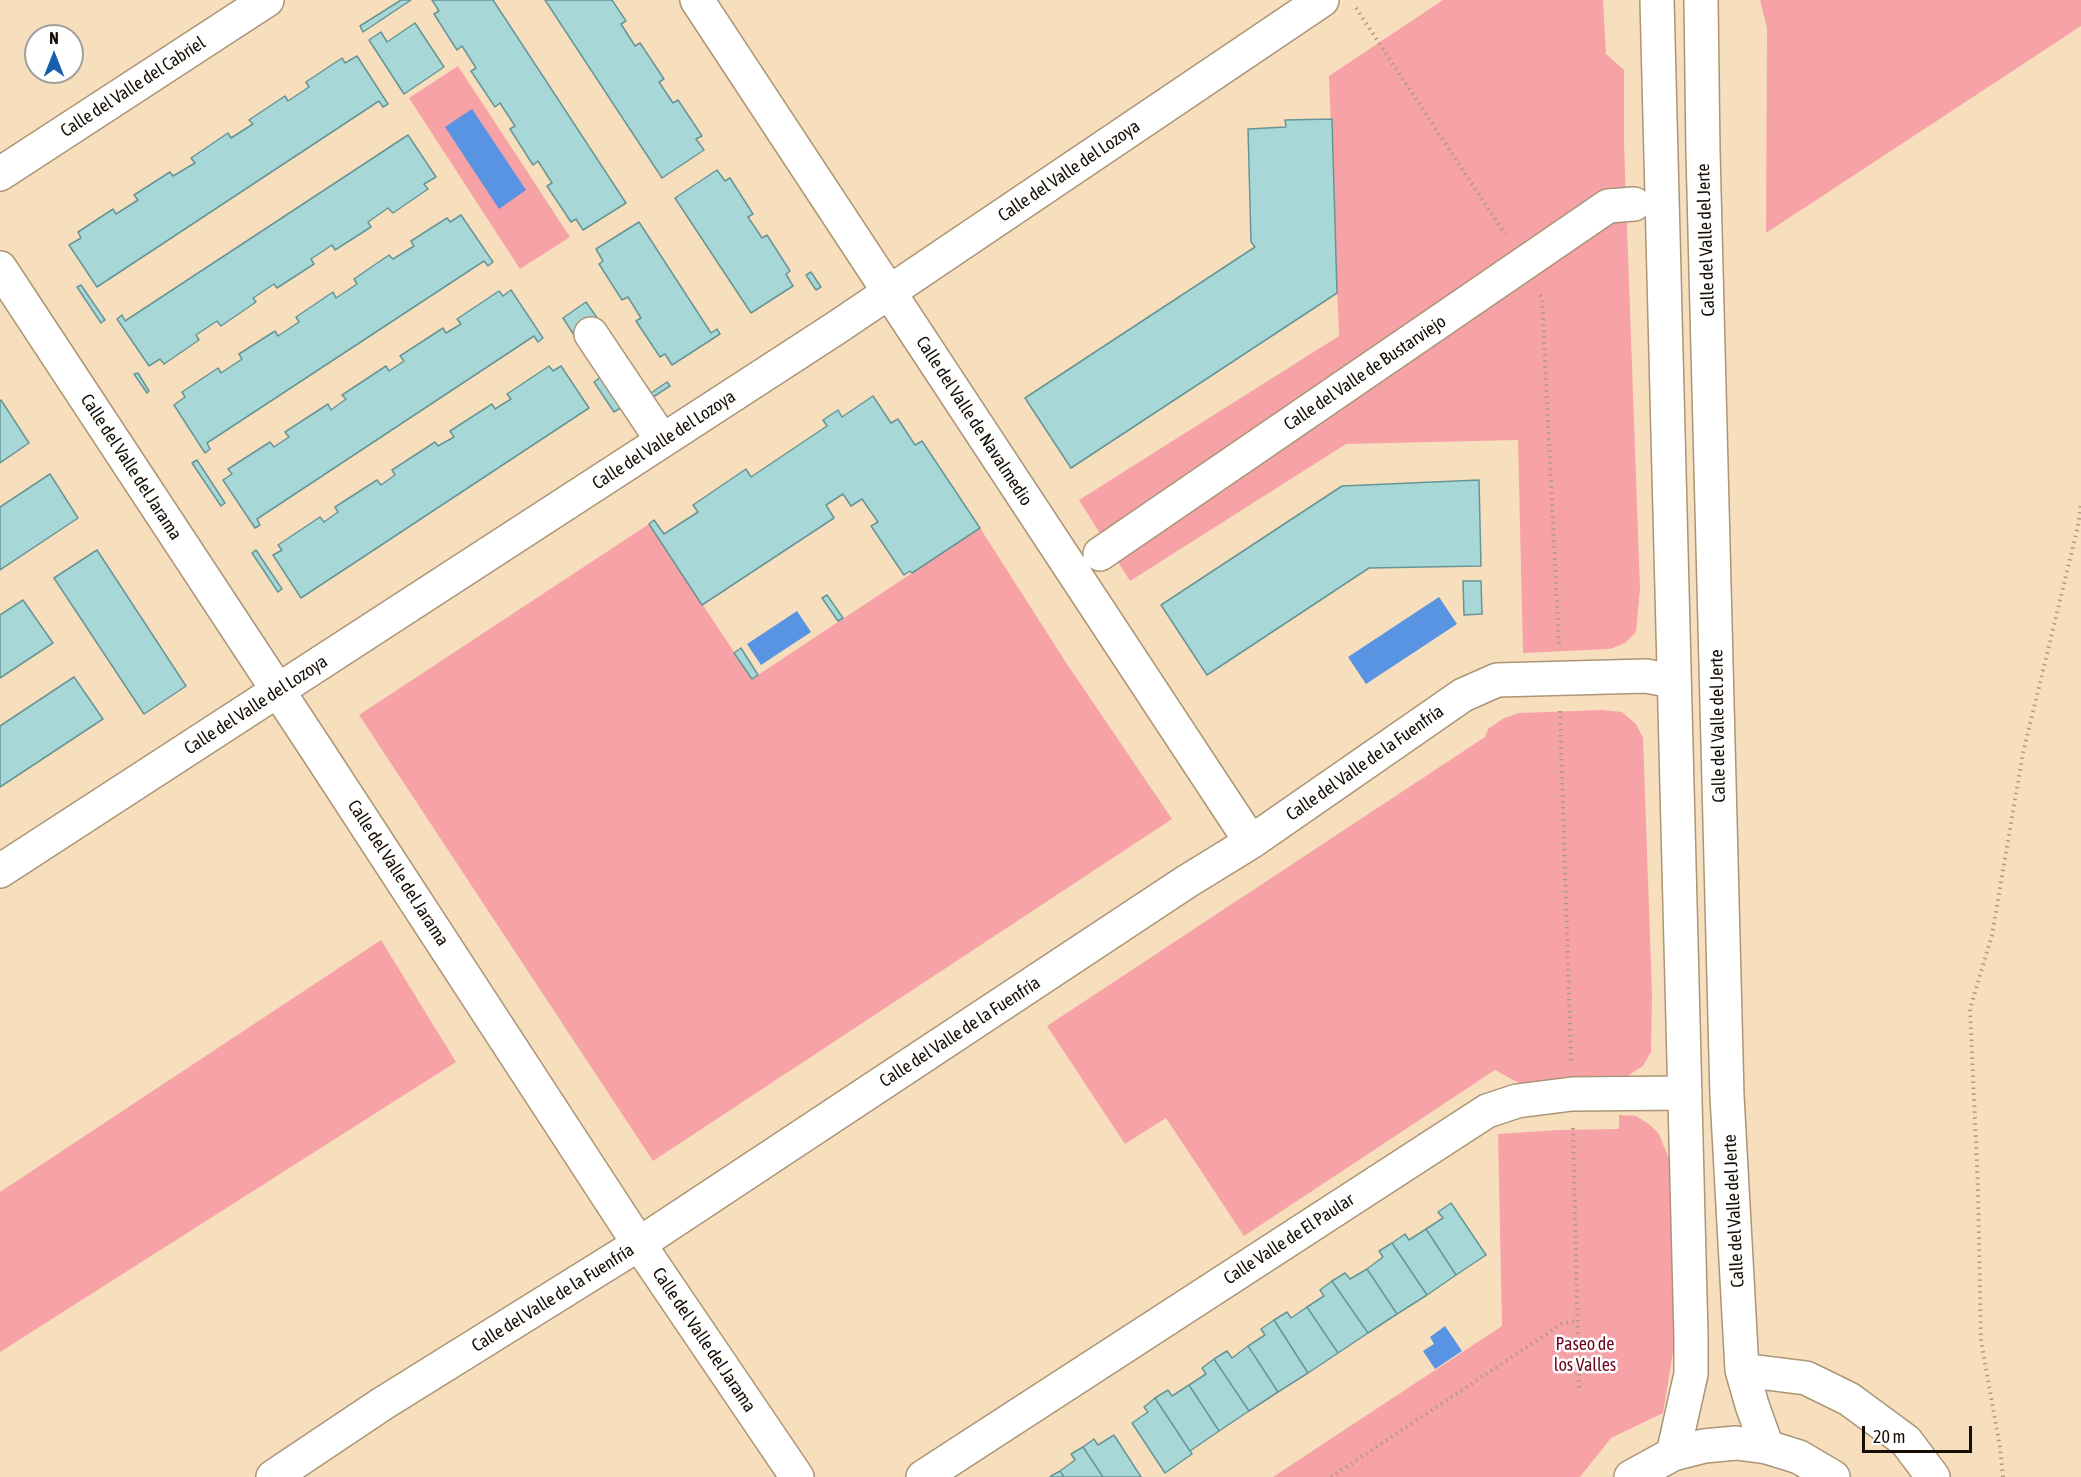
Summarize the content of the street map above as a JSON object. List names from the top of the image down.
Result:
{
  "streets": {
    "street": [
      "Calle del Valle del Cabriel",
      "Calle del Valle del Lozoya",
      "Calle del Valle del Jerte",
      "Calle del Valle de Bustarviejo",
      "Calle del Valle de Navalmedio",
      "Calle del Valle del Jarama",
      "Calle del Valle de la Fuenfría",
      "Calle Valle de El Paular"
    ]
  },
  "crossings": [
    ["Calle del Valle del Lozoya", "Calle del Valle de Navalmedio"],
    ["Calle del Valle del Lozoya", "Calle del Valle del Jarama"],
    ["Calle del Valle de Navalmedio", "Calle del Valle de la Fuenfría"],
    ["Calle del Valle del Jarama", "Calle del Valle de la Fuenfría"]
  ],
  "parks": ["Paseo de los Valles"],
  "scale_bar": "20 m",
  "north": "top"
}
